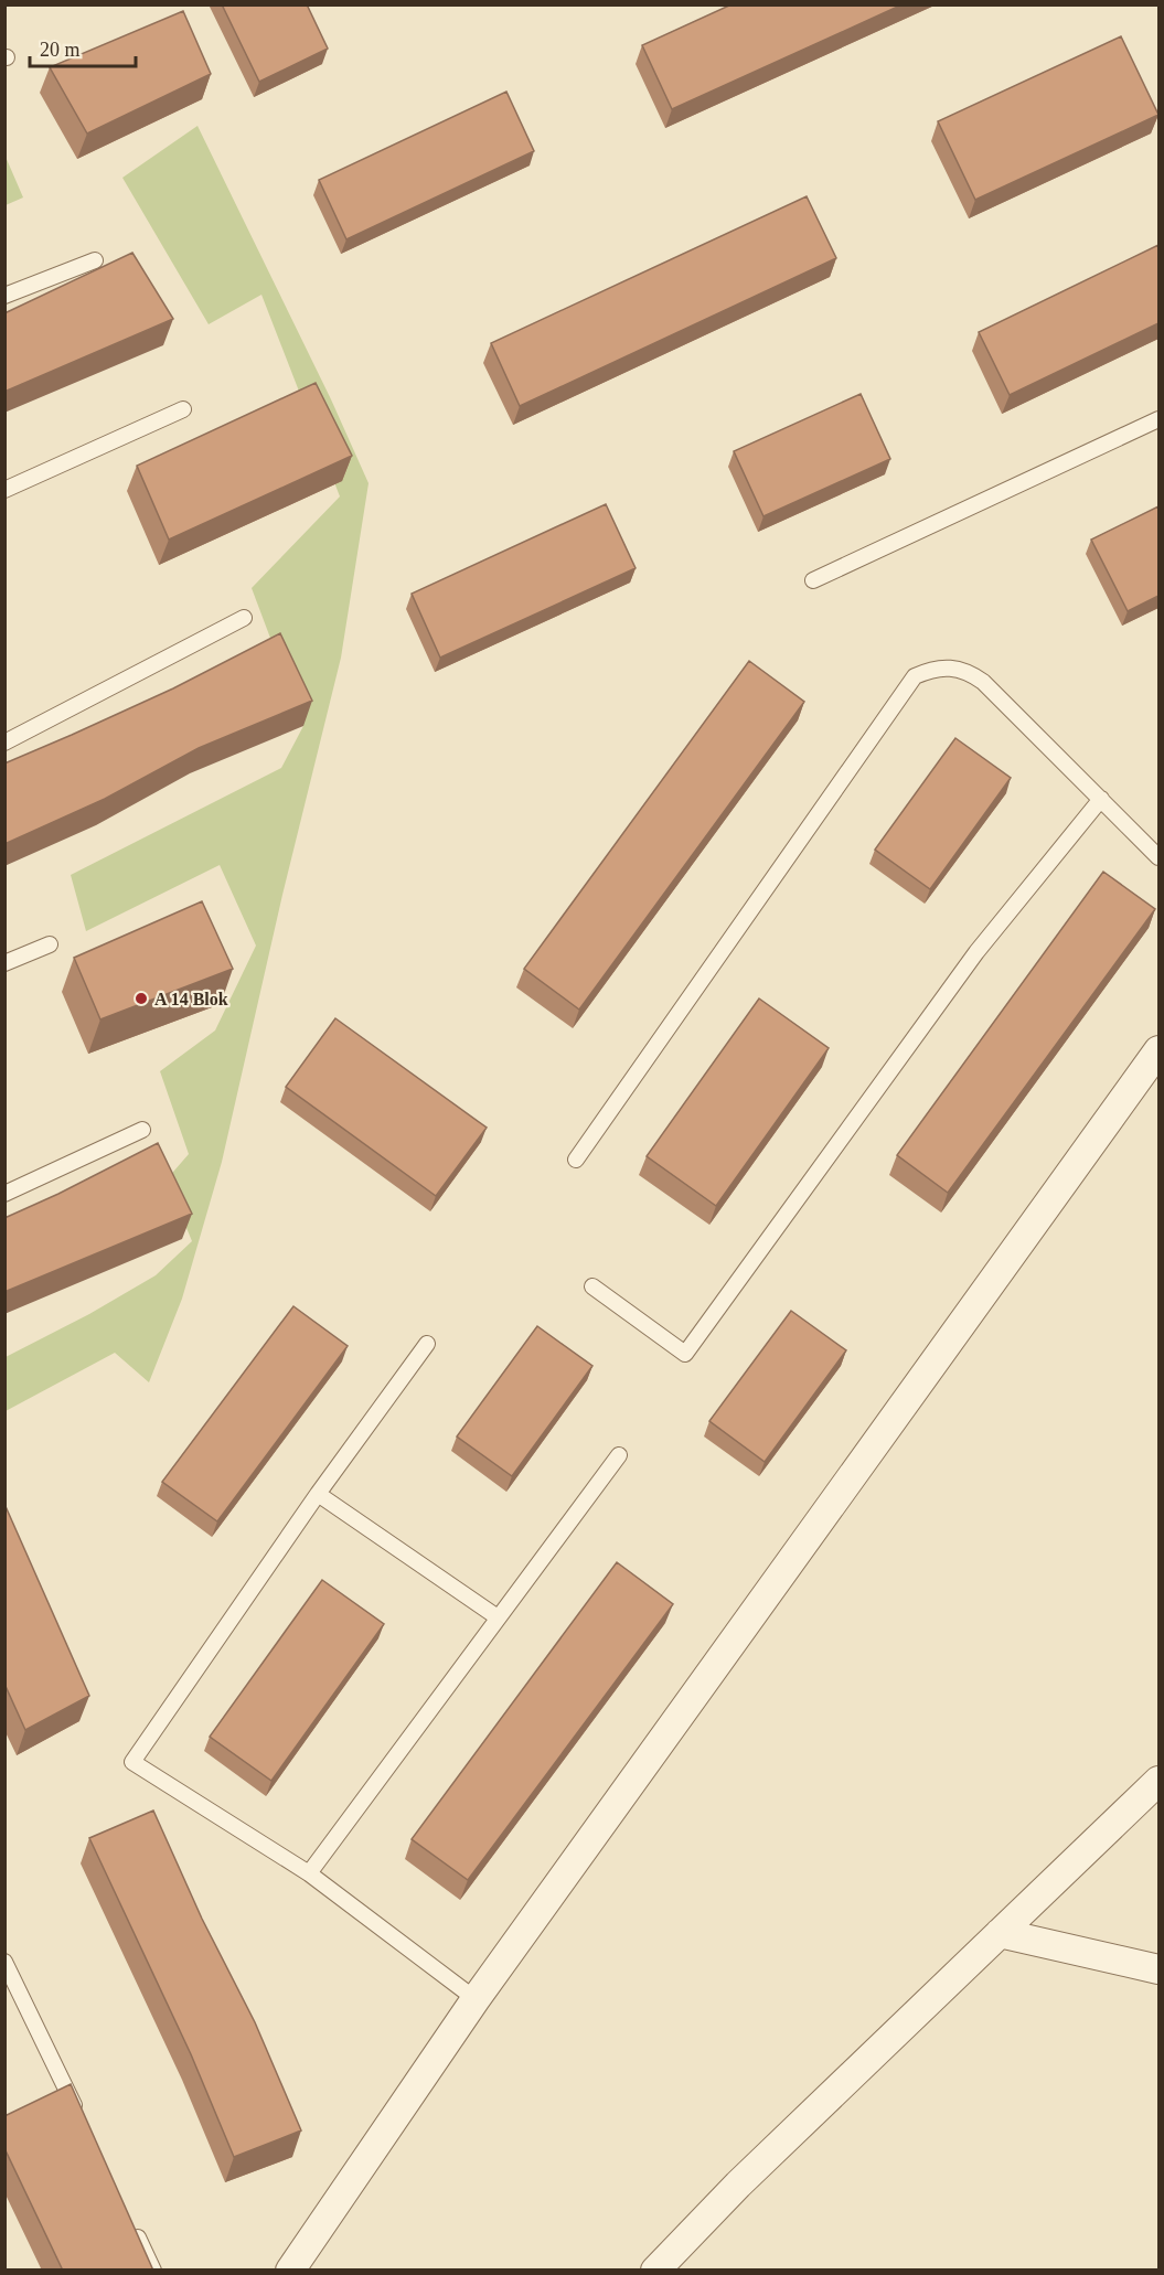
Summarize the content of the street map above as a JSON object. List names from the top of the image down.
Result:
{
  "places": ["A 14 Blok"],
  "scale_bar": "20 m"
}
